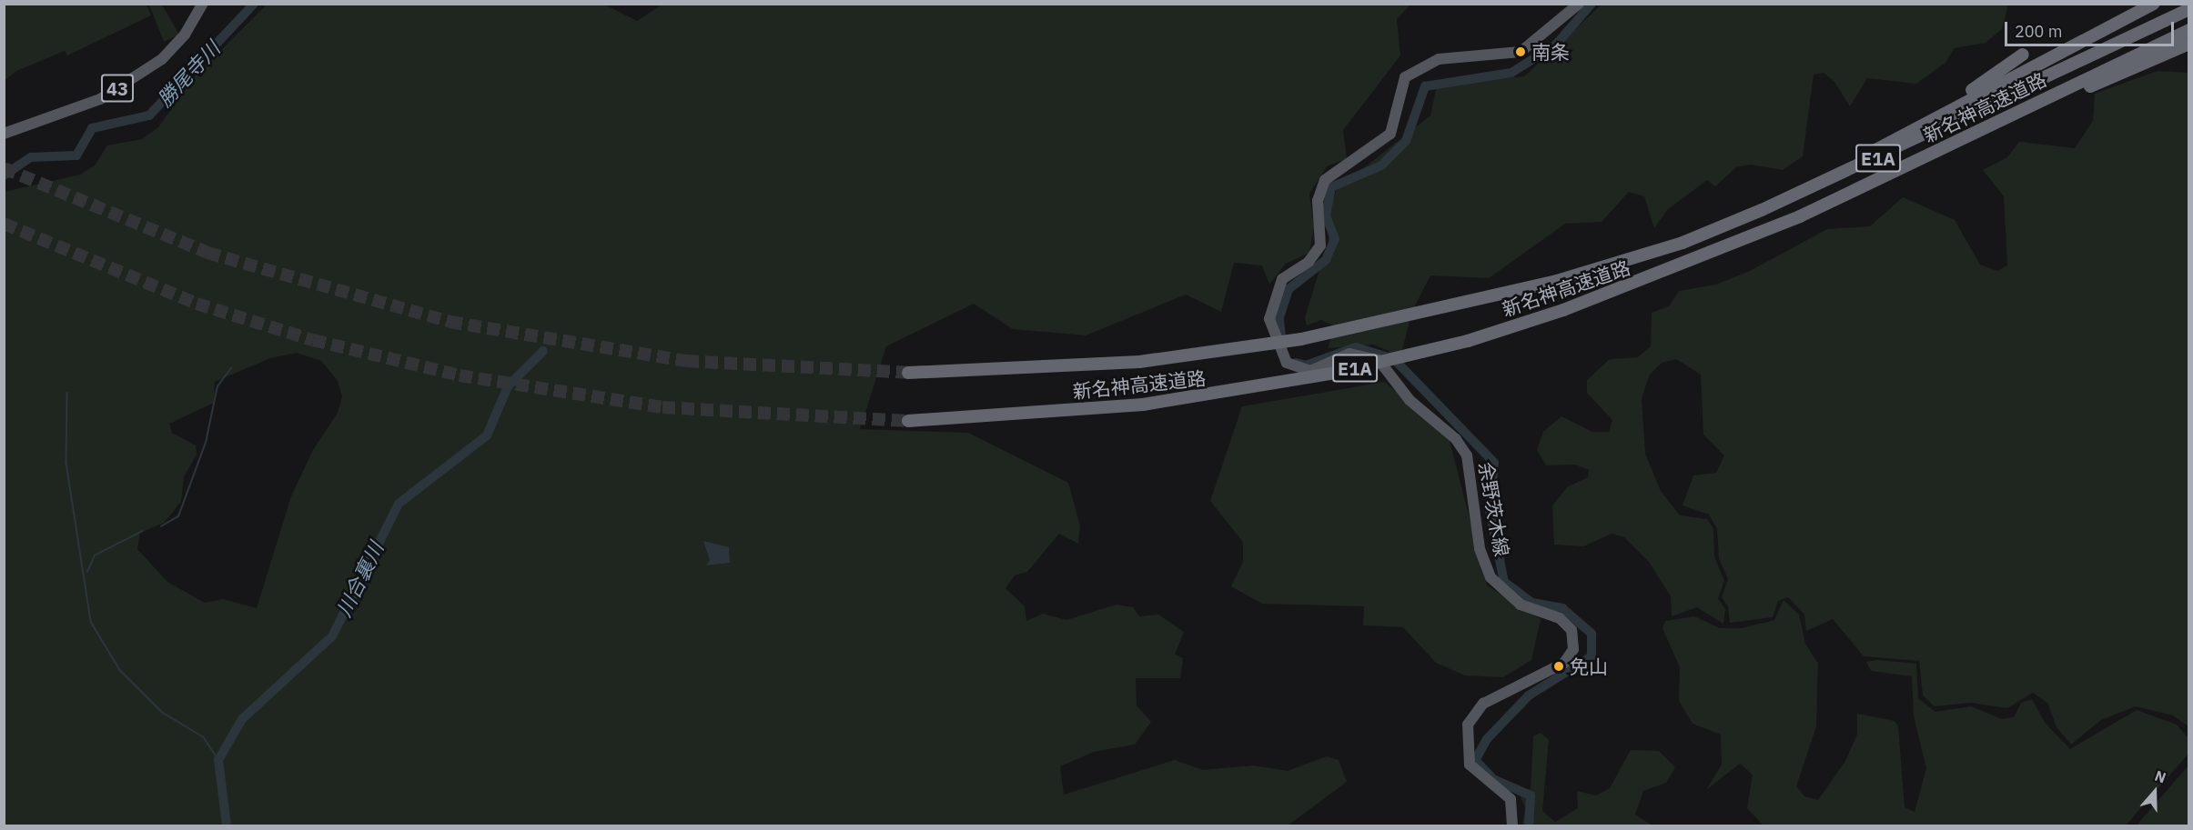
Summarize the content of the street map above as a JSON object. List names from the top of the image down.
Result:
{
  "streets": {
    "highway": ["新名神高速道路", "E1A"],
    "main road": ["43", "余野茨木線"]
  },
  "water": ["勝尾寺川", "川合裏川"],
  "places": ["南条", "免山"],
  "scale_bar": "200 m",
  "north": "top"
}
